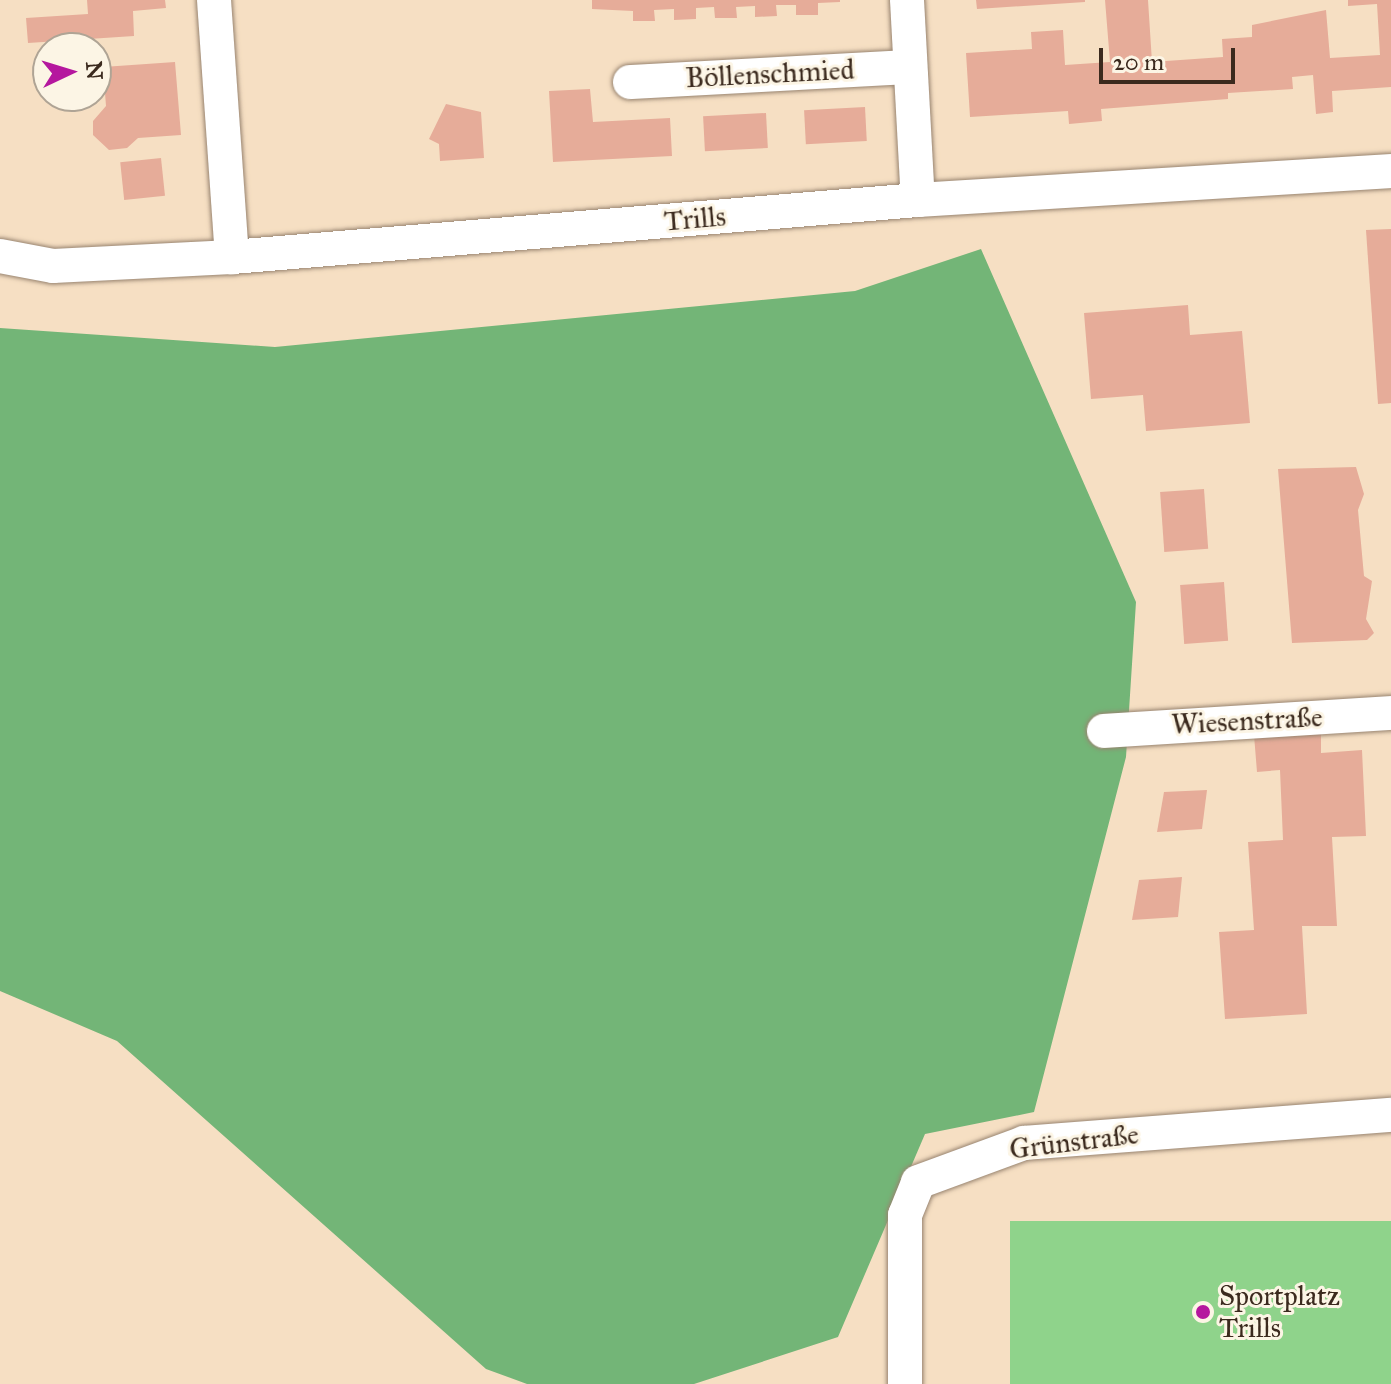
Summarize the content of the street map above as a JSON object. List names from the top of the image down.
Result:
{
  "streets": {
    "street": [
      "Böllenschmied",
      "Trills",
      "Wiesenstraße",
      "Grünstraße"
    ]
  },
  "places": ["Sportplatz Trills"],
  "scale_bar": "20 m",
  "north": "right"
}
